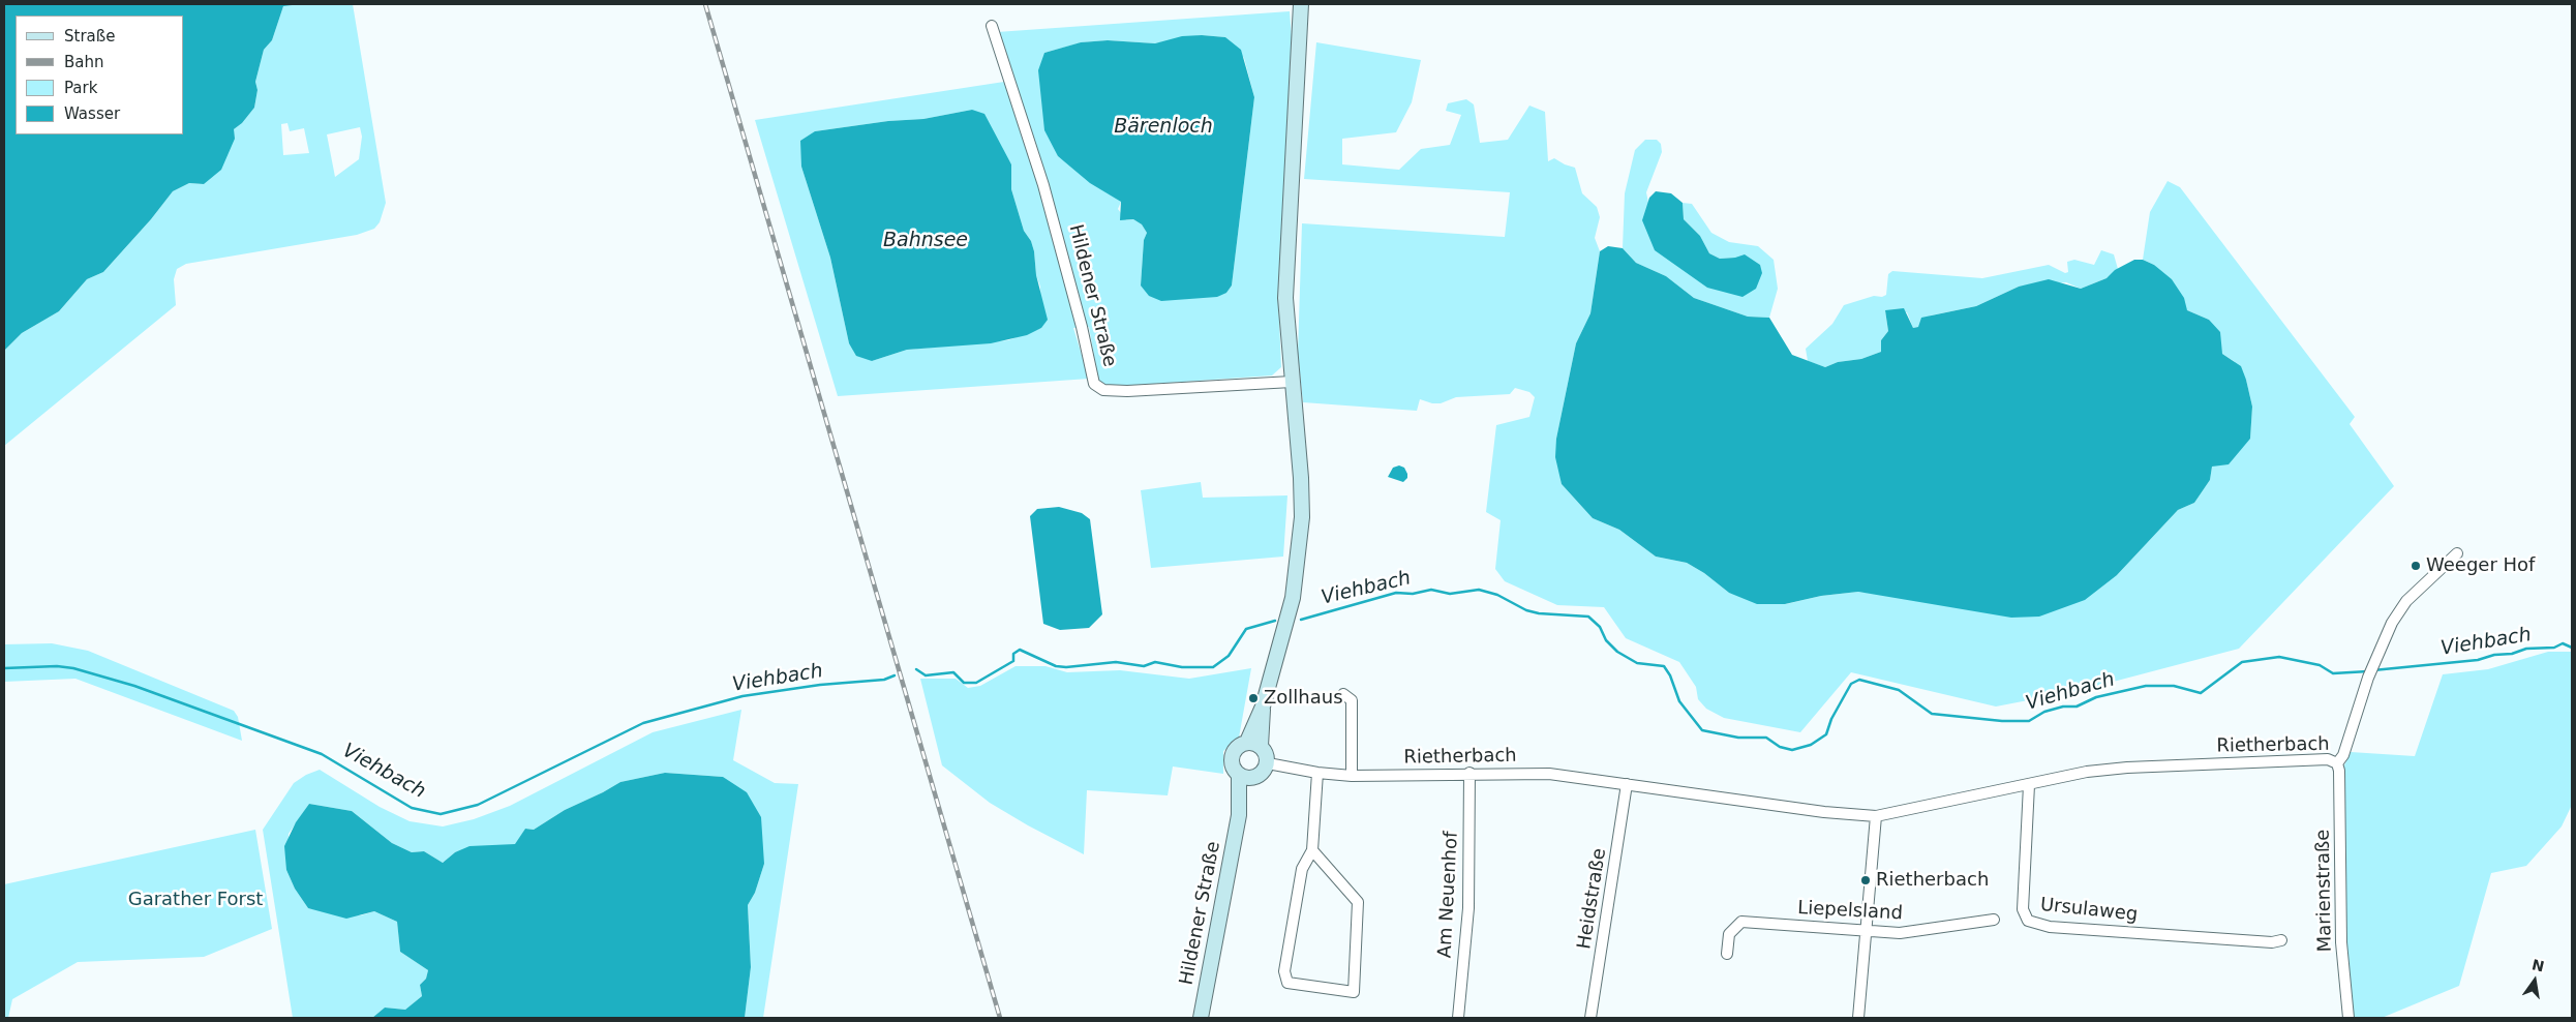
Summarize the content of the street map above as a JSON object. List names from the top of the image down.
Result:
{
  "streets": {
    "main road": ["Hildener Straße"],
    "street": [
      "Rietherbach",
      "Marienstraße",
      "Am Neuenhof",
      "Heidstraße",
      "Ursulaweg",
      "Liepelsland"
    ]
  },
  "crossings": [
    ["Hildener Straße", "Rietherbach"],
    ["Rietherbach", "Marienstraße"],
    ["Rietherbach", "Am Neuenhof"],
    ["Rietherbach", "Heidstraße"],
    ["Rietherbach", "Ursulaweg"]
  ],
  "water": ["Bärenloch", "Bahnsee", "Viehbach"],
  "parks": ["Garather Forst"],
  "places": ["Weeger Hof", "Zollhaus", "Rietherbach"],
  "legend": [
    "Straße",
    "Bahn",
    "Park",
    "Wasser"
  ],
  "north": "top"
}
